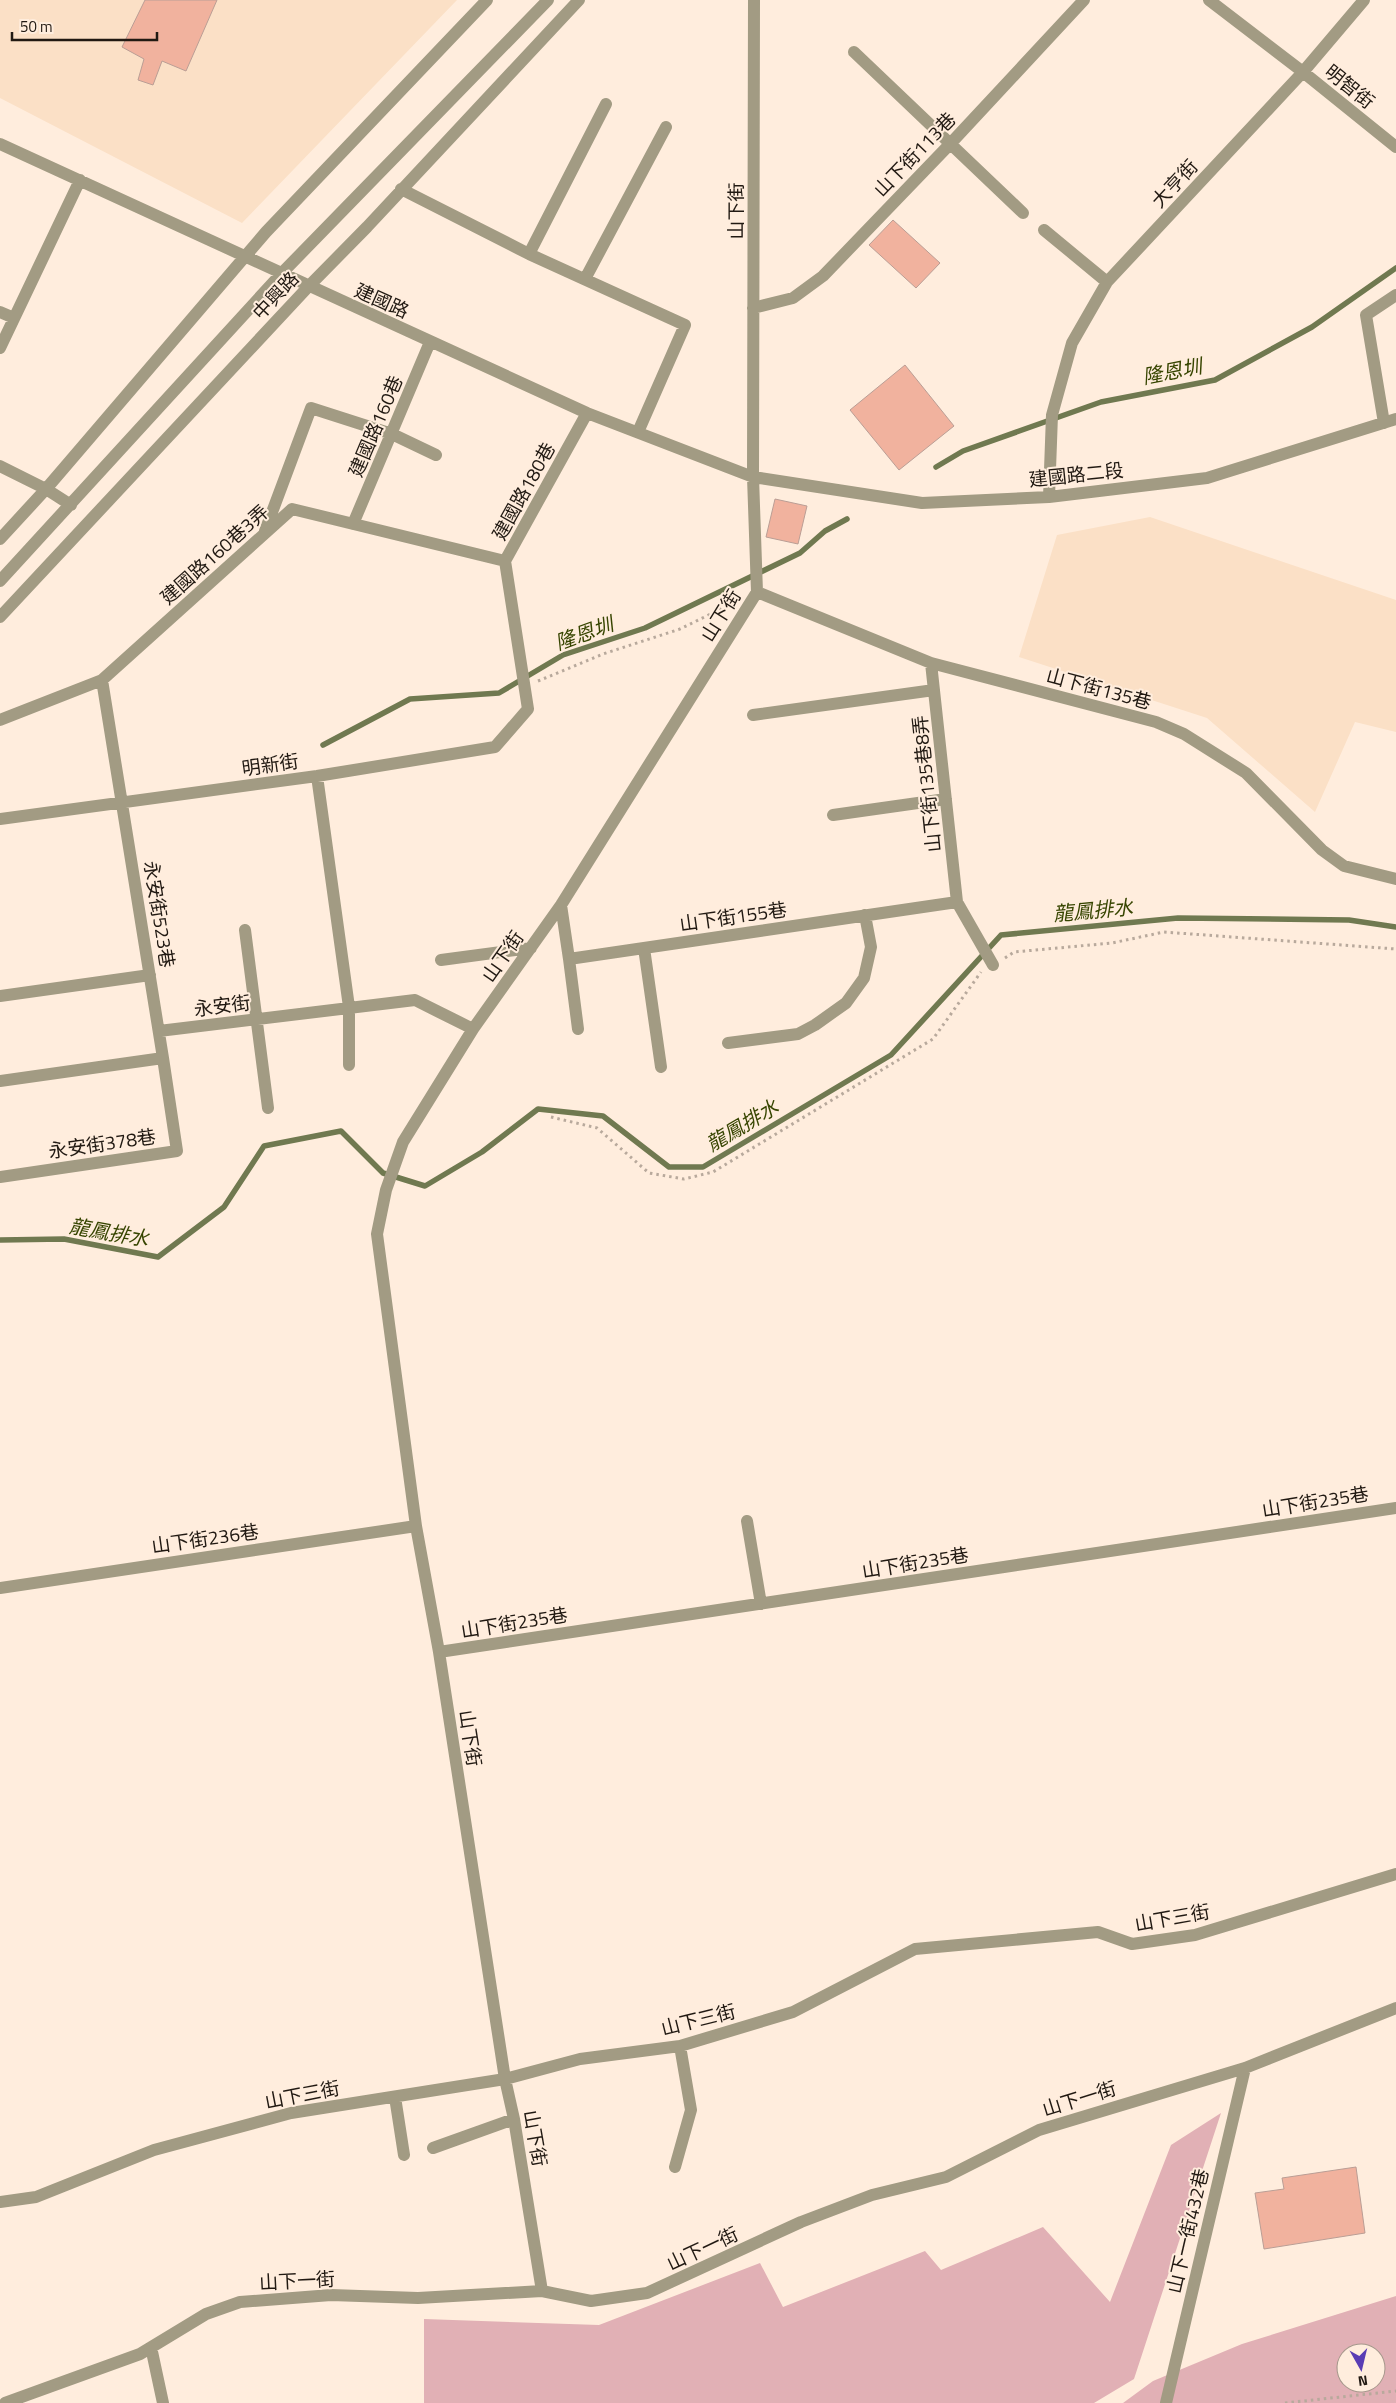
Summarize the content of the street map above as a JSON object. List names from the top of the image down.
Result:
{
  "streets": {
    "street": [
      "明智街",
      "山下街113巷",
      "大亨街",
      "山下街",
      "中興路",
      "建國路",
      "建國路160巷",
      "建國路二段",
      "建國路180巷",
      "建國路160巷3弄",
      "山下街135巷",
      "明新街",
      "山下街135巷8弄",
      "永安街523巷",
      "山下街155巷",
      "永安街",
      "永安街378巷",
      "山下街235巷",
      "山下街236巷",
      "山下三街",
      "山下一街",
      "山下一街432巷"
    ]
  },
  "crossings": [
    ["明智街", "大亨街"],
    ["山下街113巷", "山下街"],
    ["大亨街", "建國路二段"],
    ["山下街", "建國路"],
    ["山下街", "建國路二段"],
    ["山下街", "山下街135巷"],
    ["山下街", "永安街"],
    ["山下街", "山下街235巷"],
    ["山下街", "山下街236巷"],
    ["山下街", "山下三街"],
    ["山下街", "山下一街"],
    ["中興路", "建國路"],
    ["建國路", "建國路160巷"],
    ["建國路", "建國路二段"],
    ["建國路", "建國路180巷"],
    ["建國路160巷", "建國路160巷3弄"],
    ["建國路180巷", "建國路160巷3弄"],
    ["建國路180巷", "明新街"],
    ["建國路160巷3弄", "永安街523巷"],
    ["山下街135巷", "山下街135巷8弄"],
    ["明新街", "永安街523巷"],
    ["山下街135巷8弄", "山下街155巷"],
    ["永安街523巷", "永安街"],
    ["山下一街", "山下一街432巷"]
  ],
  "water": ["隆恩圳", "龍鳳排水"],
  "scale_bar": "50 m",
  "north": "bottom"
}
